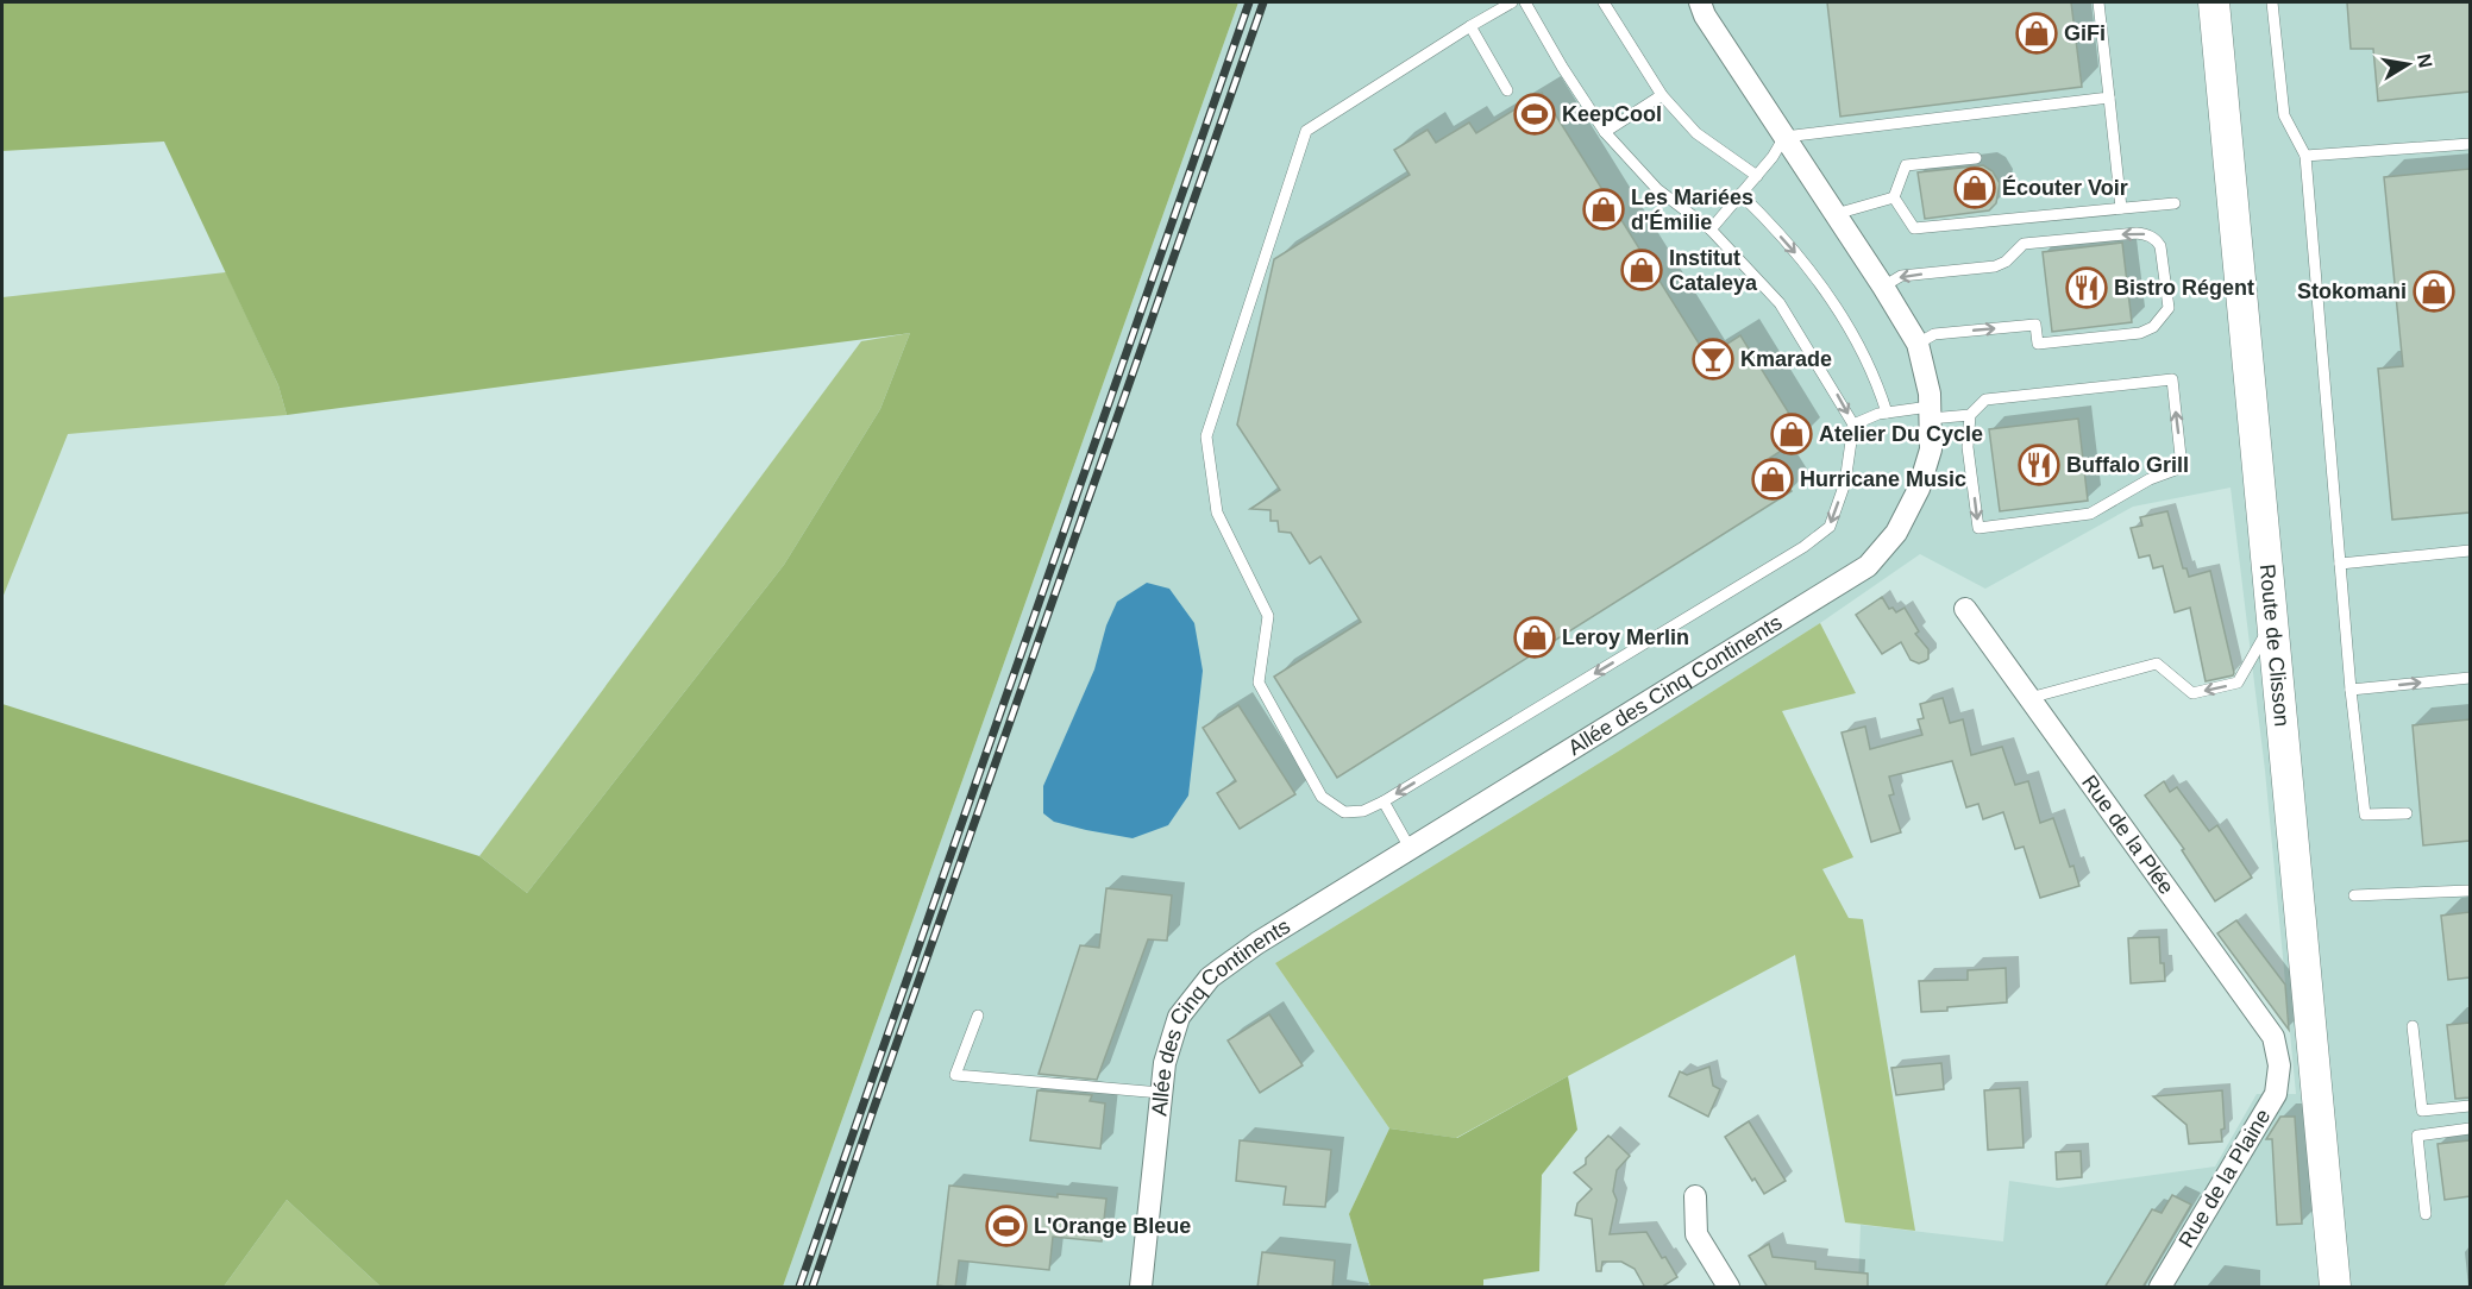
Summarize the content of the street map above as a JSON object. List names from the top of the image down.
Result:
{
  "streets": {
    "main road": ["Route de Clisson"],
    "street": ["Allée des Cinq Continents", "Rue de la Plée", "Rue de la Plaine"]
  },
  "crossings": [
    ["Rue de la Plée", "Rue de la Plaine"]
  ],
  "places": {
    "shop": [
      "GiFi",
      "Écouter Voir",
      "Les Mariées d'Émilie",
      "Institut Cataleya",
      "Stokomani",
      "Atelier Du Cycle",
      "Hurricane Music",
      "Leroy Merlin"
    ],
    "sports": ["KeepCool", "L'Orange Bleue"],
    "restaurant": ["Bistro Régent", "Buffalo Grill"],
    "bar": ["Kmarade"]
  },
  "north": "right"
}
